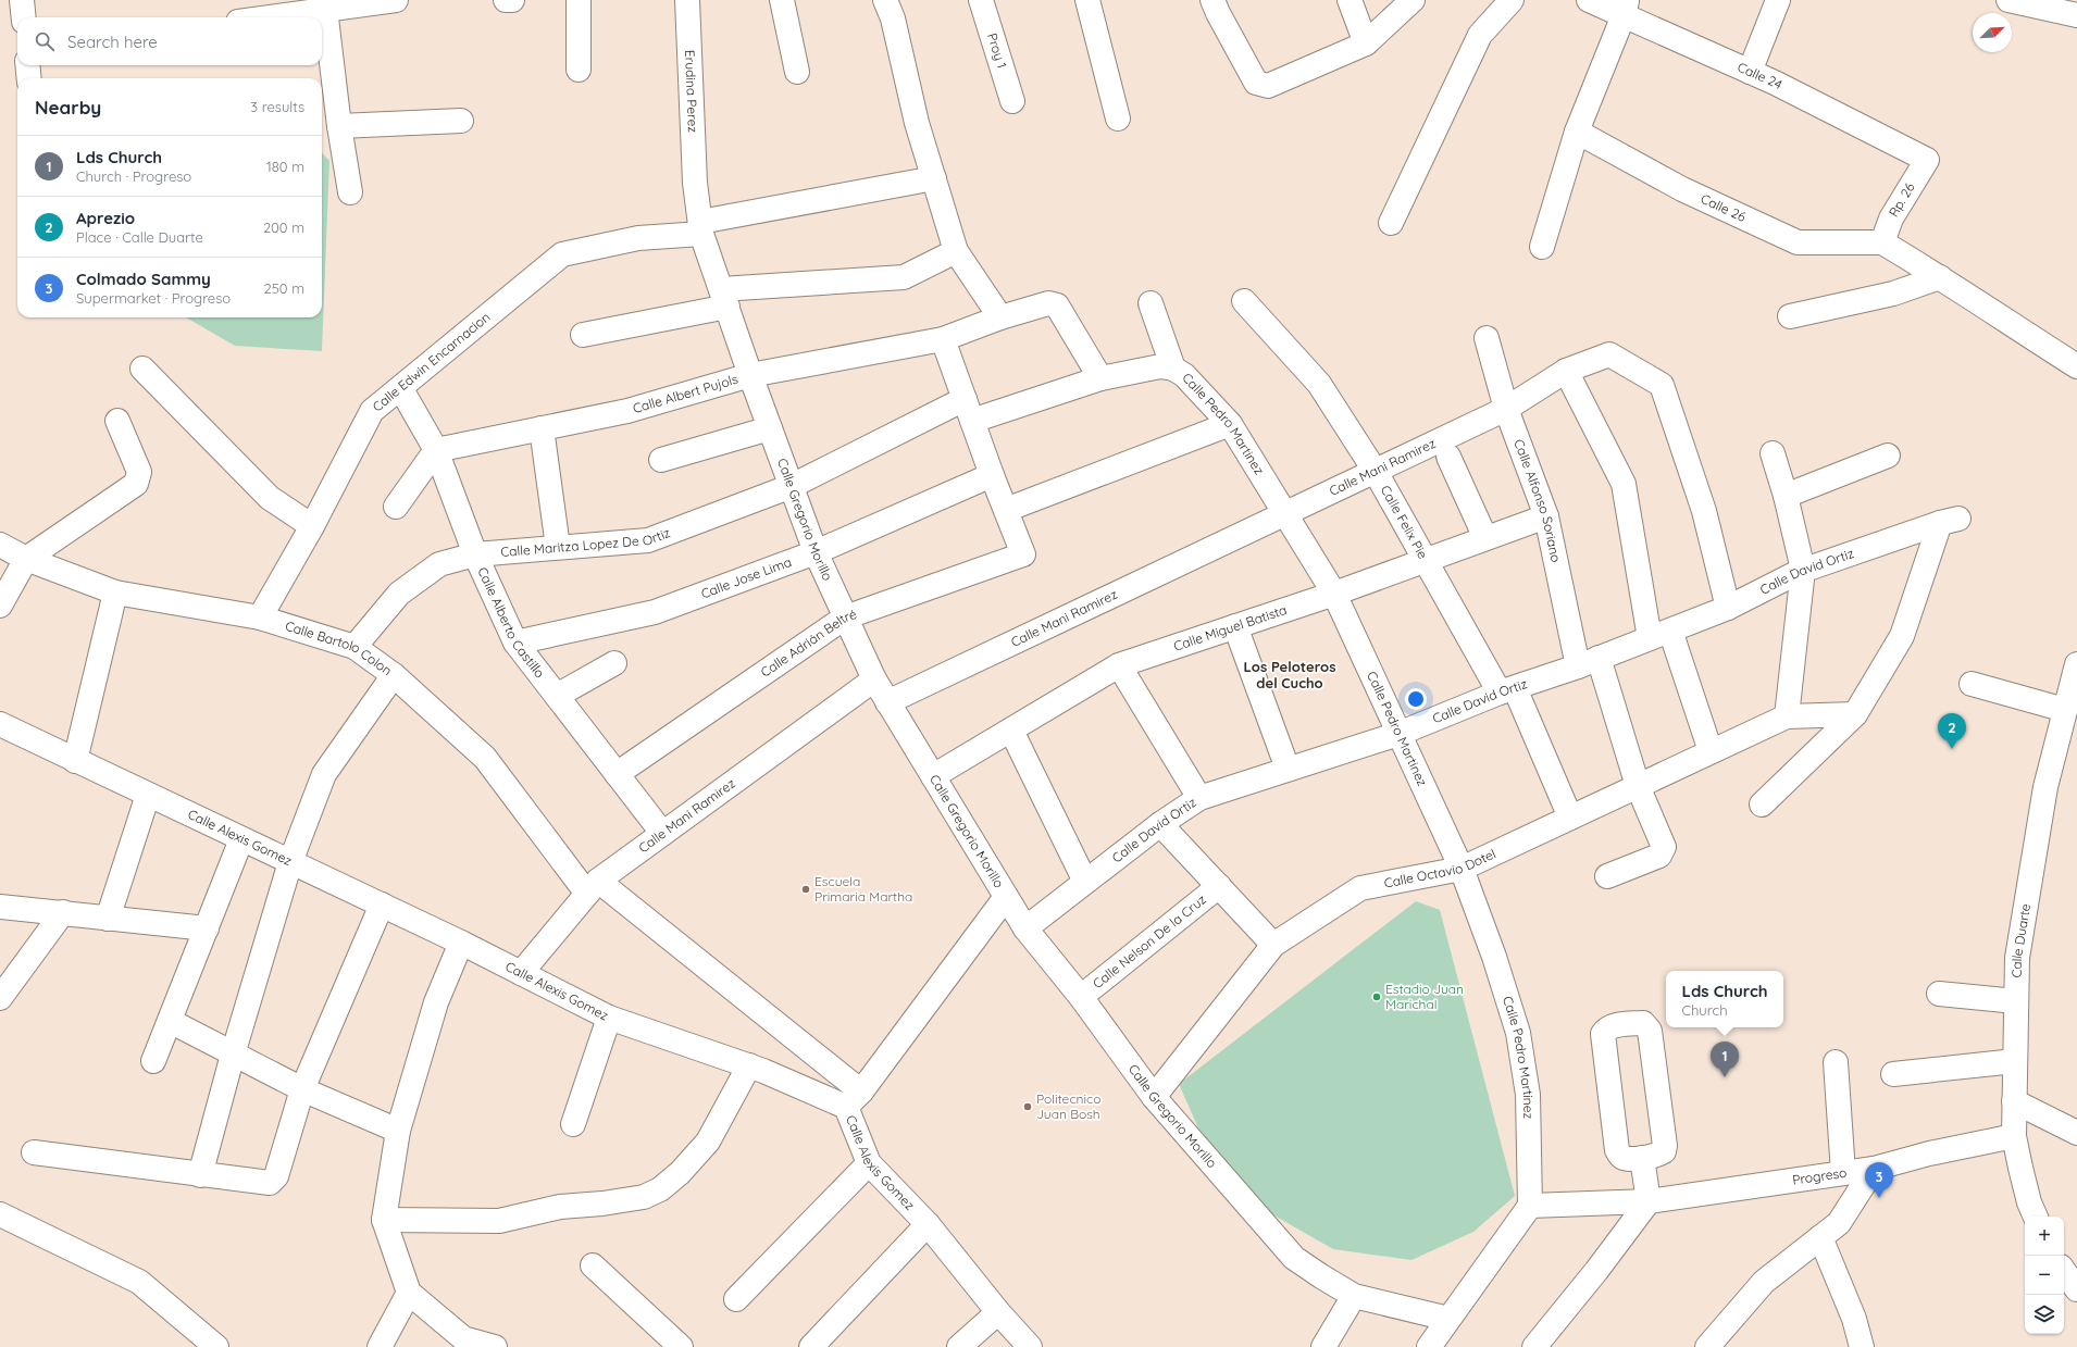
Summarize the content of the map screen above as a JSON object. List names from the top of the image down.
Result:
{
  "streets": {
    "street": [
      "Proy 1",
      "Calle 24",
      "Erudina Perez",
      "Rp. 26",
      "Calle 26",
      "Calle Edwin Encarnacion",
      "Calle Albert Pujols",
      "Calle Pedro Martinez",
      "Calle Mani Ramirez",
      "Calle Alfonso Soriano",
      "Calle Gregorio Morillo",
      "Calle Felix Pie",
      "Calle Maritza Lopez De Ortiz",
      "Calle David Ortiz",
      "Calle Jose Lima",
      "Calle Alberto Castillo",
      "Calle Miguel Batista",
      "Calle Adrián Beltré",
      "Calle Bartolo Colon",
      "Calle Alexis Gomez",
      "Calle Octavio Dotel",
      "Calle Nelson De la Cruz",
      "Calle Duarte",
      "Progreso"
    ]
  },
  "crossings": [
    ["Calle 24", "Rp. 26"],
    ["Erudina Perez", "Calle Gregorio Morillo"],
    ["Rp. 26", "Calle 26"],
    ["Calle Edwin Encarnacion", "Calle Gregorio Morillo"],
    ["Calle Edwin Encarnacion", "Calle Alberto Castillo"],
    ["Calle Edwin Encarnacion", "Calle Bartolo Colon"],
    ["Calle Albert Pujols", "Calle Pedro Martinez"],
    ["Calle Albert Pujols", "Calle Gregorio Morillo"],
    ["Calle Albert Pujols", "Calle Alberto Castillo"],
    ["Calle Pedro Martinez", "Calle Mani Ramirez"],
    ["Calle Pedro Martinez", "Calle Maritza Lopez De Ortiz"],
    ["Calle Pedro Martinez", "Calle David Ortiz"],
    ["Calle Pedro Martinez", "Calle Miguel Batista"],
    ["Calle Pedro Martinez", "Calle Octavio Dotel"],
    ["Calle Pedro Martinez", "Progreso"],
    ["Calle Mani Ramirez", "Calle Alfonso Soriano"],
    ["Calle Mani Ramirez", "Calle Gregorio Morillo"],
    ["Calle Mani Ramirez", "Calle Felix Pie"],
    ["Calle Mani Ramirez", "Calle David Ortiz"],
    ["Calle Mani Ramirez", "Calle Alberto Castillo"],
    ["Calle Mani Ramirez", "Calle Bartolo Colon"],
    ["Calle Mani Ramirez", "Calle Alexis Gomez"],
    ["Calle Alfonso Soriano", "Calle David Ortiz"],
    ["Calle Alfonso Soriano", "Calle Miguel Batista"],
    ["Calle Alfonso Soriano", "Calle Octavio Dotel"],
    ["Calle Gregorio Morillo", "Calle Maritza Lopez De Ortiz"],
    ["Calle Gregorio Morillo", "Calle David Ortiz"],
    ["Calle Gregorio Morillo", "Calle Jose Lima"],
    ["Calle Gregorio Morillo", "Calle Miguel Batista"],
    ["Calle Gregorio Morillo", "Calle Adrián Beltré"],
    ["Calle Gregorio Morillo", "Calle Octavio Dotel"],
    ["Calle Gregorio Morillo", "Calle Nelson De la Cruz"],
    ["Calle Felix Pie", "Calle David Ortiz"],
    ["Calle Felix Pie", "Calle Miguel Batista"],
    ["Calle Felix Pie", "Calle Octavio Dotel"],
    ["Calle Maritza Lopez De Ortiz", "Calle Alberto Castillo"],
    ["Calle Maritza Lopez De Ortiz", "Calle Bartolo Colon"],
    ["Calle Jose Lima", "Calle Alberto Castillo"],
    ["Calle Alberto Castillo", "Calle Adrián Beltré"],
    ["Calle Bartolo Colon", "Calle Alexis Gomez"],
    ["Calle Duarte", "Progreso"]
  ],
  "districts": ["Los Peloteros del Cucho"],
  "places": ["Escuela Primaria Martha", "Estadio Juan Marichal", "Politecnico Juan Bosh"],
  "north": "top right",
  "page": {
    "search": "Search here",
    "heading": ["Nearby", "3 results"],
    "list": [
      {
        "mark": "1",
        "name": "Lds Church",
        "note": "Church · Progreso",
        "value": "180 m"
      },
      {
        "mark": "2",
        "name": "Aprezio",
        "note": "Place · Calle Duarte",
        "value": "200 m"
      },
      {
        "mark": "3",
        "name": "Colmado Sammy",
        "note": "Supermarket · Progreso",
        "value": "250 m"
      }
    ],
    "pins": ["2", "1", "3"],
    "popup": ["Lds Church", "Church"],
    "map_buttons": ["+", "−"]
  }
}
